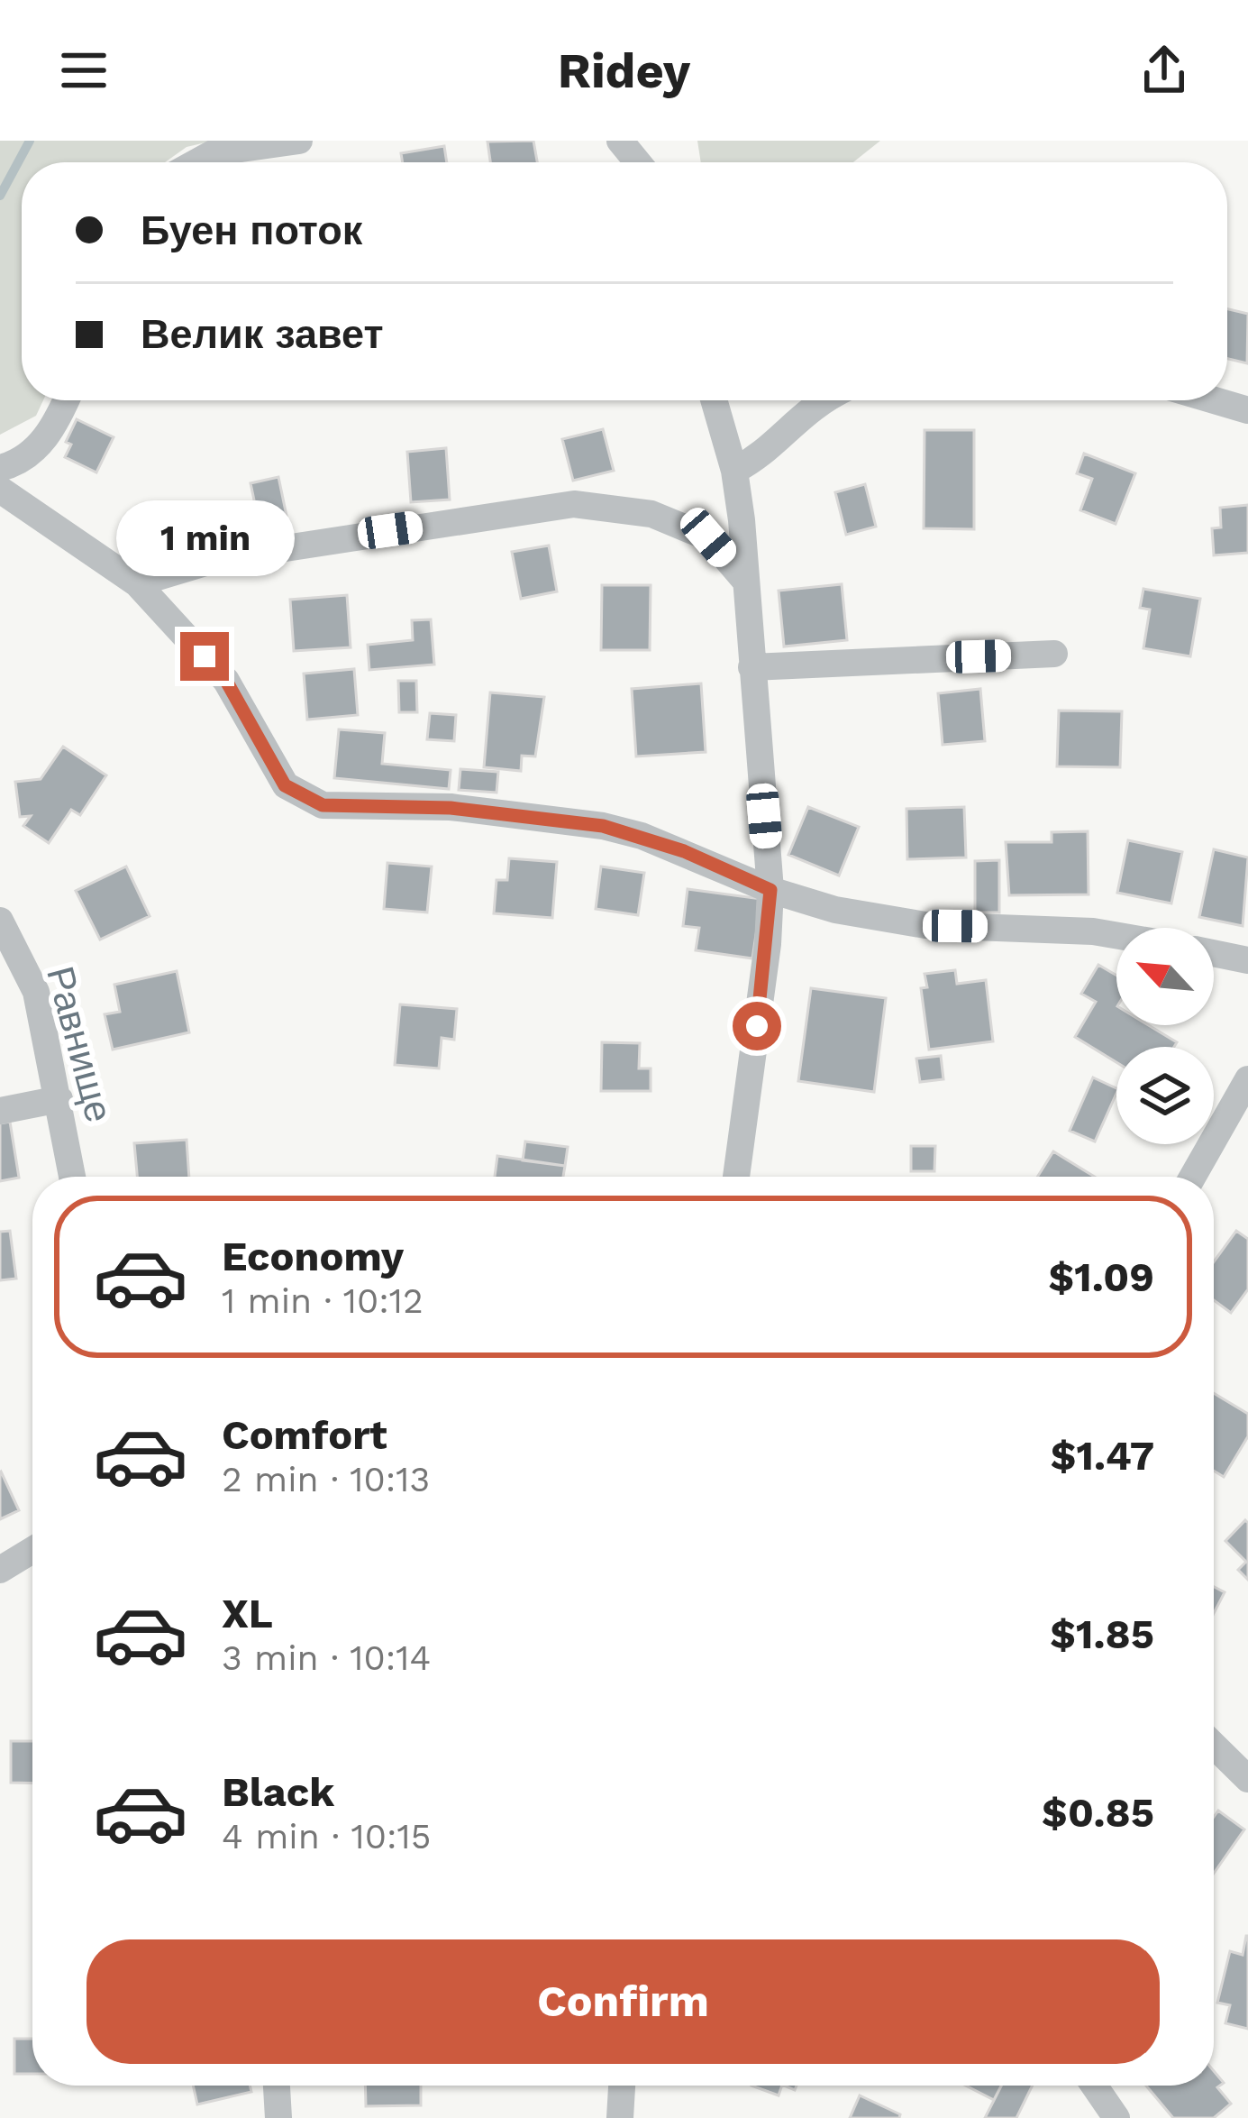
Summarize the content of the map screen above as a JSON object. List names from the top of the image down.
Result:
{
  "streets": {
    "street": ["Равнище"]
  },
  "north": "top left",
  "page": {
    "header": "Ridey",
    "banner": ["Буен поток", "Велик завет"],
    "bubble": "1 min",
    "list": [
      {
        "name": "Economy",
        "note": "1 min · 10:12",
        "value": "$1.09"
      },
      {
        "name": "Comfort",
        "note": "2 min · 10:13",
        "value": "$1.47"
      },
      {
        "name": "XL",
        "note": "3 min · 10:14",
        "value": "$1.85"
      },
      {
        "name": "Black",
        "note": "4 min · 10:15",
        "value": "$0.85"
      }
    ],
    "buttons": "Confirm"
  }
}
